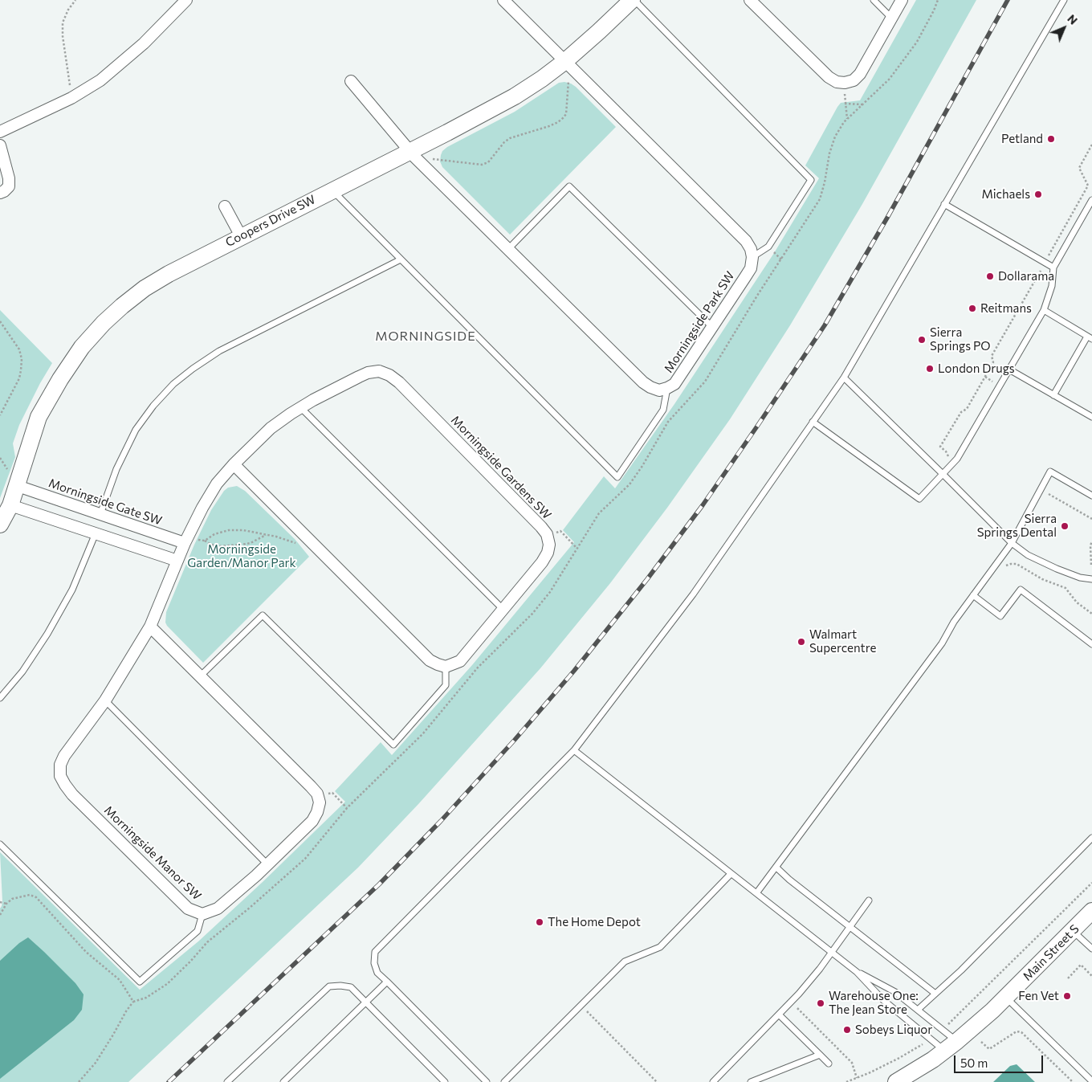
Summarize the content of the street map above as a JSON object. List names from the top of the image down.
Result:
{
  "streets": {
    "street": [
      "Coopers Drive SW",
      "Morningside Park SW",
      "Morningside Gardens SW",
      "Morningside Gate SW",
      "Morningside Manor SW",
      "Main Street S"
    ]
  },
  "crossings": [
    ["Coopers Drive SW", "Morningside Park SW"],
    ["Coopers Drive SW", "Morningside Gate SW"],
    ["Morningside Gardens SW", "Morningside Gate SW"],
    ["Morningside Gardens SW", "Morningside Manor SW"],
    ["Morningside Gate SW", "Morningside Manor SW"]
  ],
  "districts": ["MORNINGSIDE"],
  "parks": ["Morningside Garden/Manor Park"],
  "places": [
    "Petland",
    "Michaels",
    "Dollarama",
    "Reitmans",
    "Sierra Springs PO",
    "London Drugs",
    "Sierra Springs Dental",
    "Walmart Supercentre",
    "The Home Depot",
    "Fen Vet",
    "Warehouse One: The Jean Store",
    "Sobeys Liquor"
  ],
  "scale_bar": "50 m",
  "north": "top right"
}
